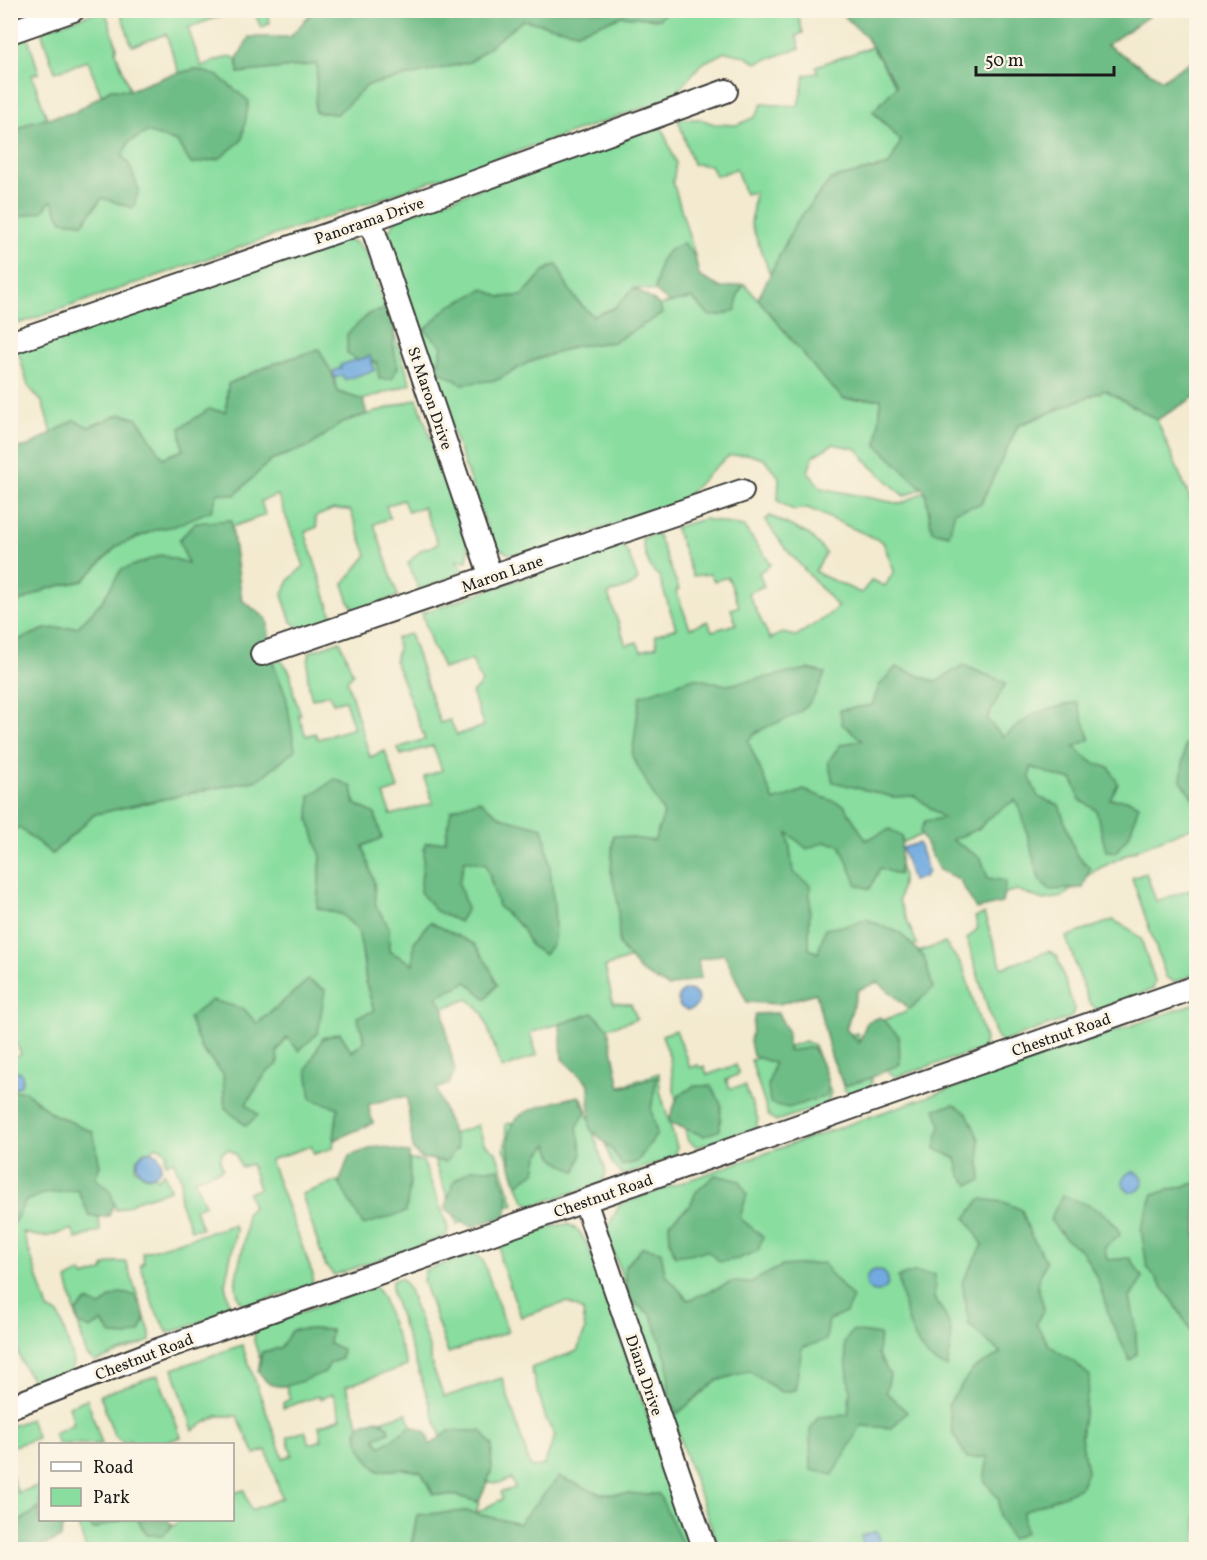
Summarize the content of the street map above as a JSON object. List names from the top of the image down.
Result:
{
  "streets": {
    "street": [
      "Panorama Drive",
      "St Maron Drive",
      "Maron Lane",
      "Chestnut Road",
      "Diana Drive"
    ]
  },
  "crossings": [
    ["Panorama Drive", "St Maron Drive"],
    ["St Maron Drive", "Maron Lane"],
    ["Chestnut Road", "Diana Drive"]
  ],
  "legend": ["Road", "Park"],
  "scale_bar": "50 m"
}
